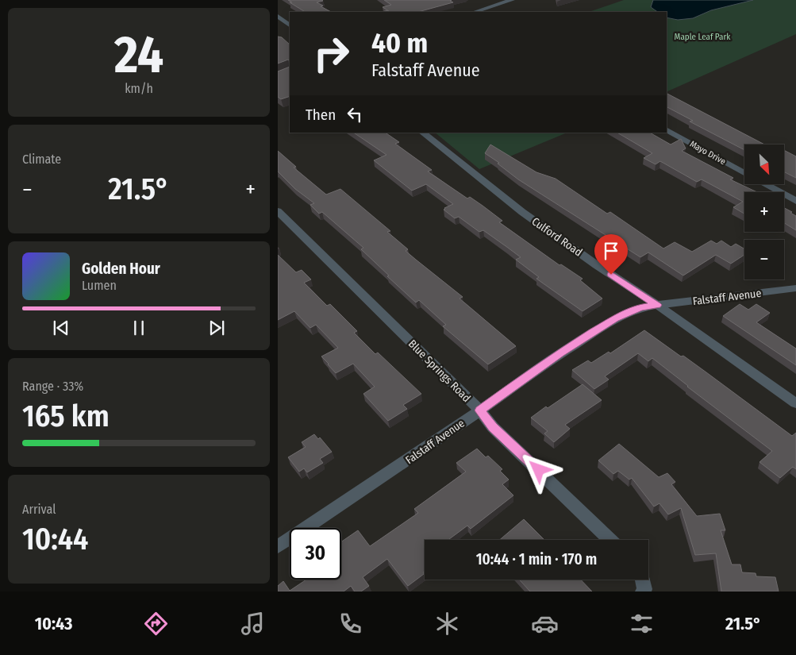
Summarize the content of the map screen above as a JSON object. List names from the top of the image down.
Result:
{
  "streets": {
    "street": [
      "Mayo Drive",
      "Culford Road",
      "Falstaff Avenue",
      "Blue Springs Road"
    ]
  },
  "crossings": [
    ["Culford Road", "Falstaff Avenue"],
    ["Falstaff Avenue", "Blue Springs Road"]
  ],
  "parks": ["Maple Leaf Park"],
  "north": "bottom right",
  "page": {
    "tile": [
      ["24", "km/h"],
      "Climate",
      ["Range · 33%", "165 km"],
      ["Arrival", "10:44"]
    ],
    "turn": ["40 m", "Falstaff Avenue"],
    "then": "Then",
    "map_buttons": ["+", "−"],
    "heat": ["−", "21.5°", "+"],
    "song": ["Golden Hour", "Lumen"],
    "limit": "30",
    "trip": "10:44 · 1 min · 170 m",
    "tabs": ["10:43", "21.5°"]
  }
}
